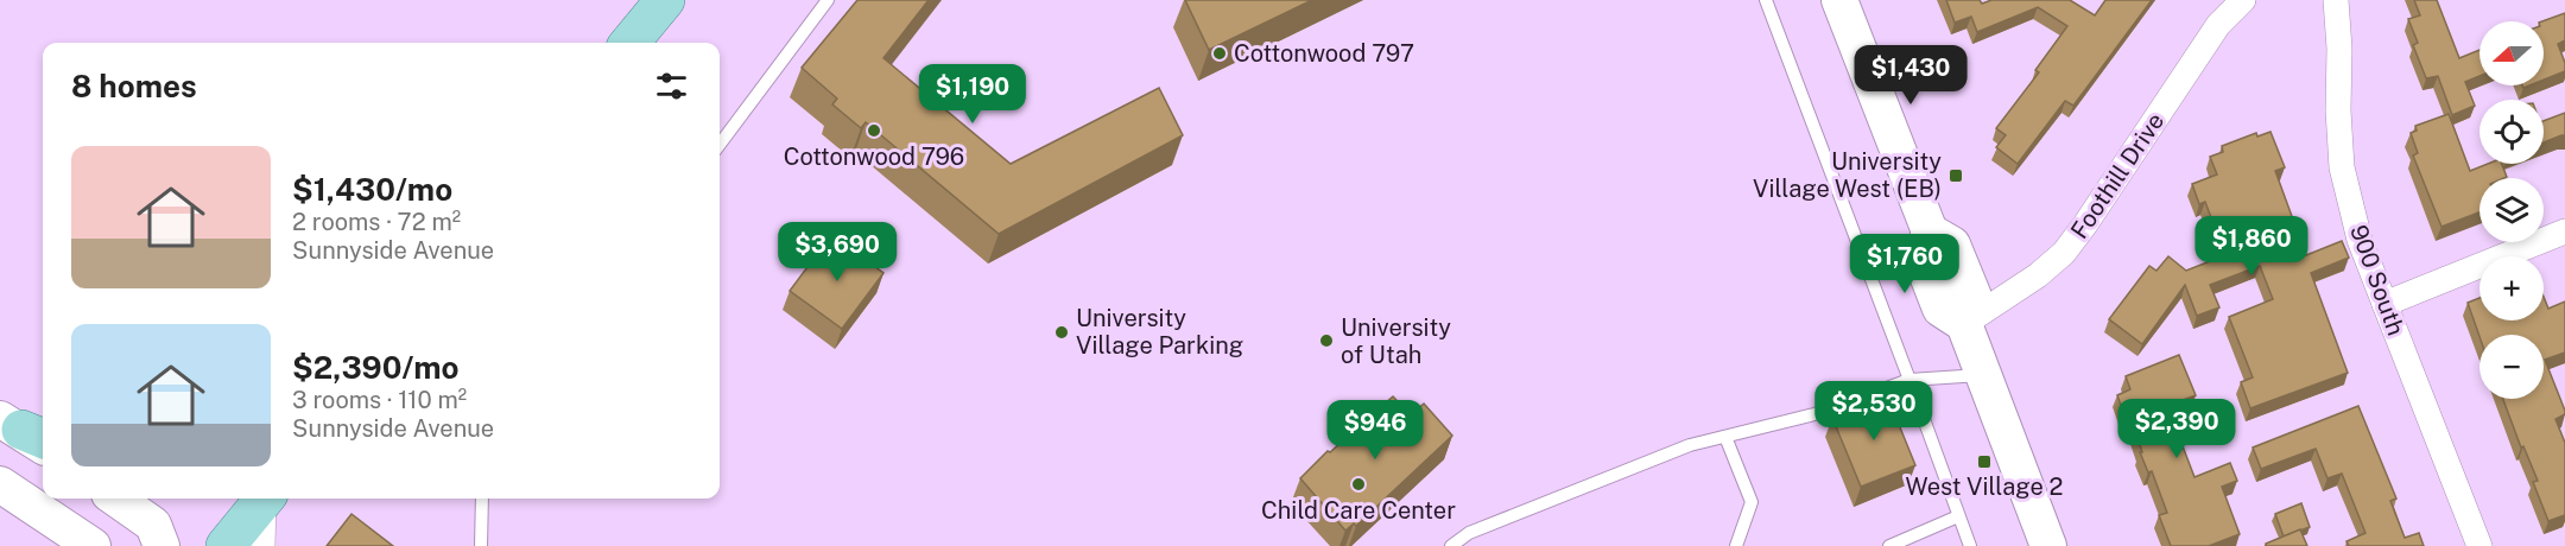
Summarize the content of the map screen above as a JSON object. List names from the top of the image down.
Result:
{
  "streets": {
    "street": ["Foothill Drive", "900 South"]
  },
  "places": {
    "other": [
      "Cottonwood 797",
      "Cottonwood 796",
      "University Village Parking",
      "University of Utah",
      "Child Care Center"
    ],
    "transit": ["University Village West (EB)", "West Village 2"]
  },
  "north": "left",
  "page": {
    "map_buttons": ["+", "−"],
    "heading": "8 homes",
    "price": [
      "$1,430",
      "$1,190",
      "$1,860",
      "$3,690",
      "$1,760",
      "$2,530",
      "$2,390",
      "$946"
    ],
    "list": [
      {
        "name": "$1,430/mo",
        "note": "2 rooms · 72 m² · Sunnyside Avenue"
      },
      {
        "name": "$2,390/mo",
        "note": "3 rooms · 110 m² · Sunnyside Avenue"
      }
    ]
  }
}
